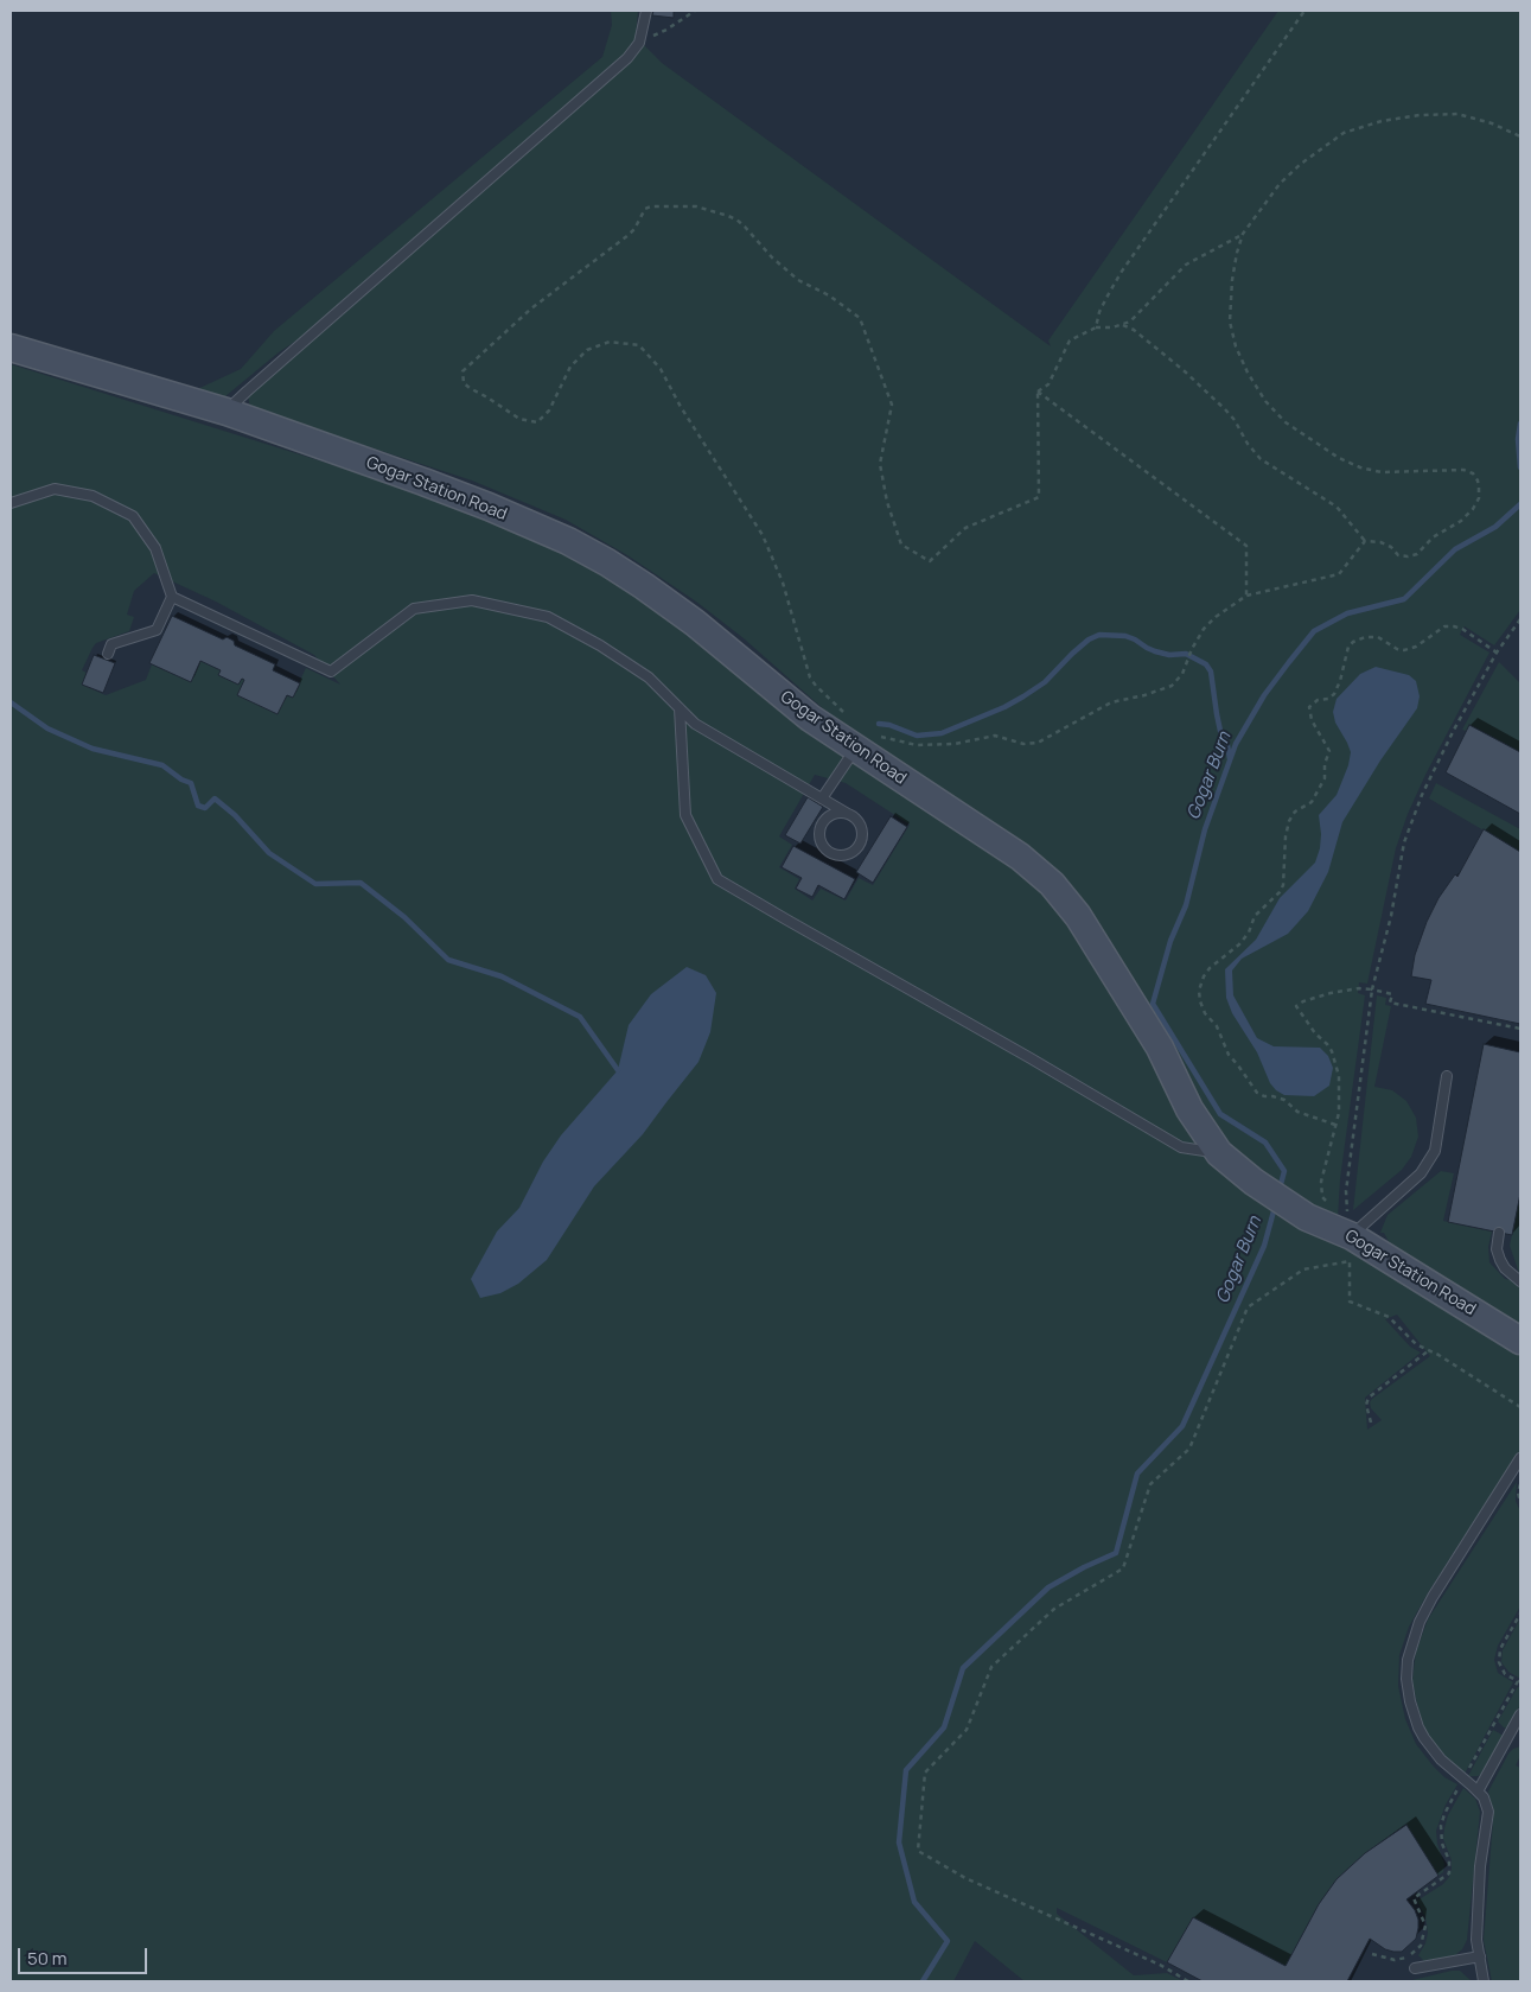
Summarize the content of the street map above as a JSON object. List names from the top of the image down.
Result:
{
  "streets": {
    "street": ["Gogar Station Road"]
  },
  "water": ["Gogar Burn"],
  "scale_bar": "50 m"
}
